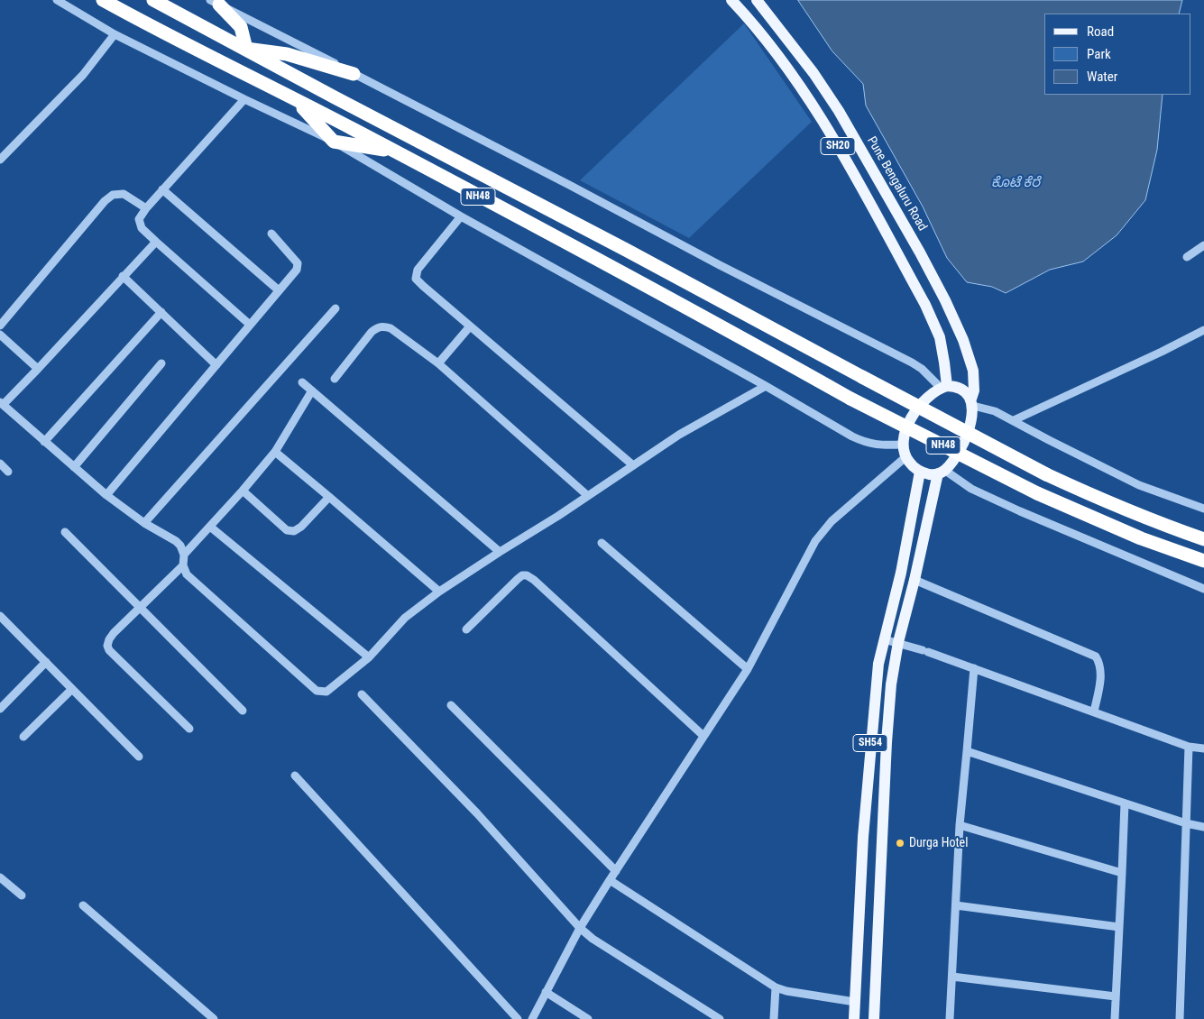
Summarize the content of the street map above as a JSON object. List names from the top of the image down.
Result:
{
  "streets": {
    "highway": ["NH48"],
    "main road": ["SH20", "Pune Bengaluru Road", "SH54"]
  },
  "crossings": [
    ["SH20", "Pune Bengaluru Road"],
    ["SH20", "SH54"],
    ["Pune Bengaluru Road", "SH54"]
  ],
  "water": ["ಕೊಟೆ ಕೆರೆ"],
  "places": ["Durga Hotel"],
  "legend": ["Road", "Park", "Water"]
}
